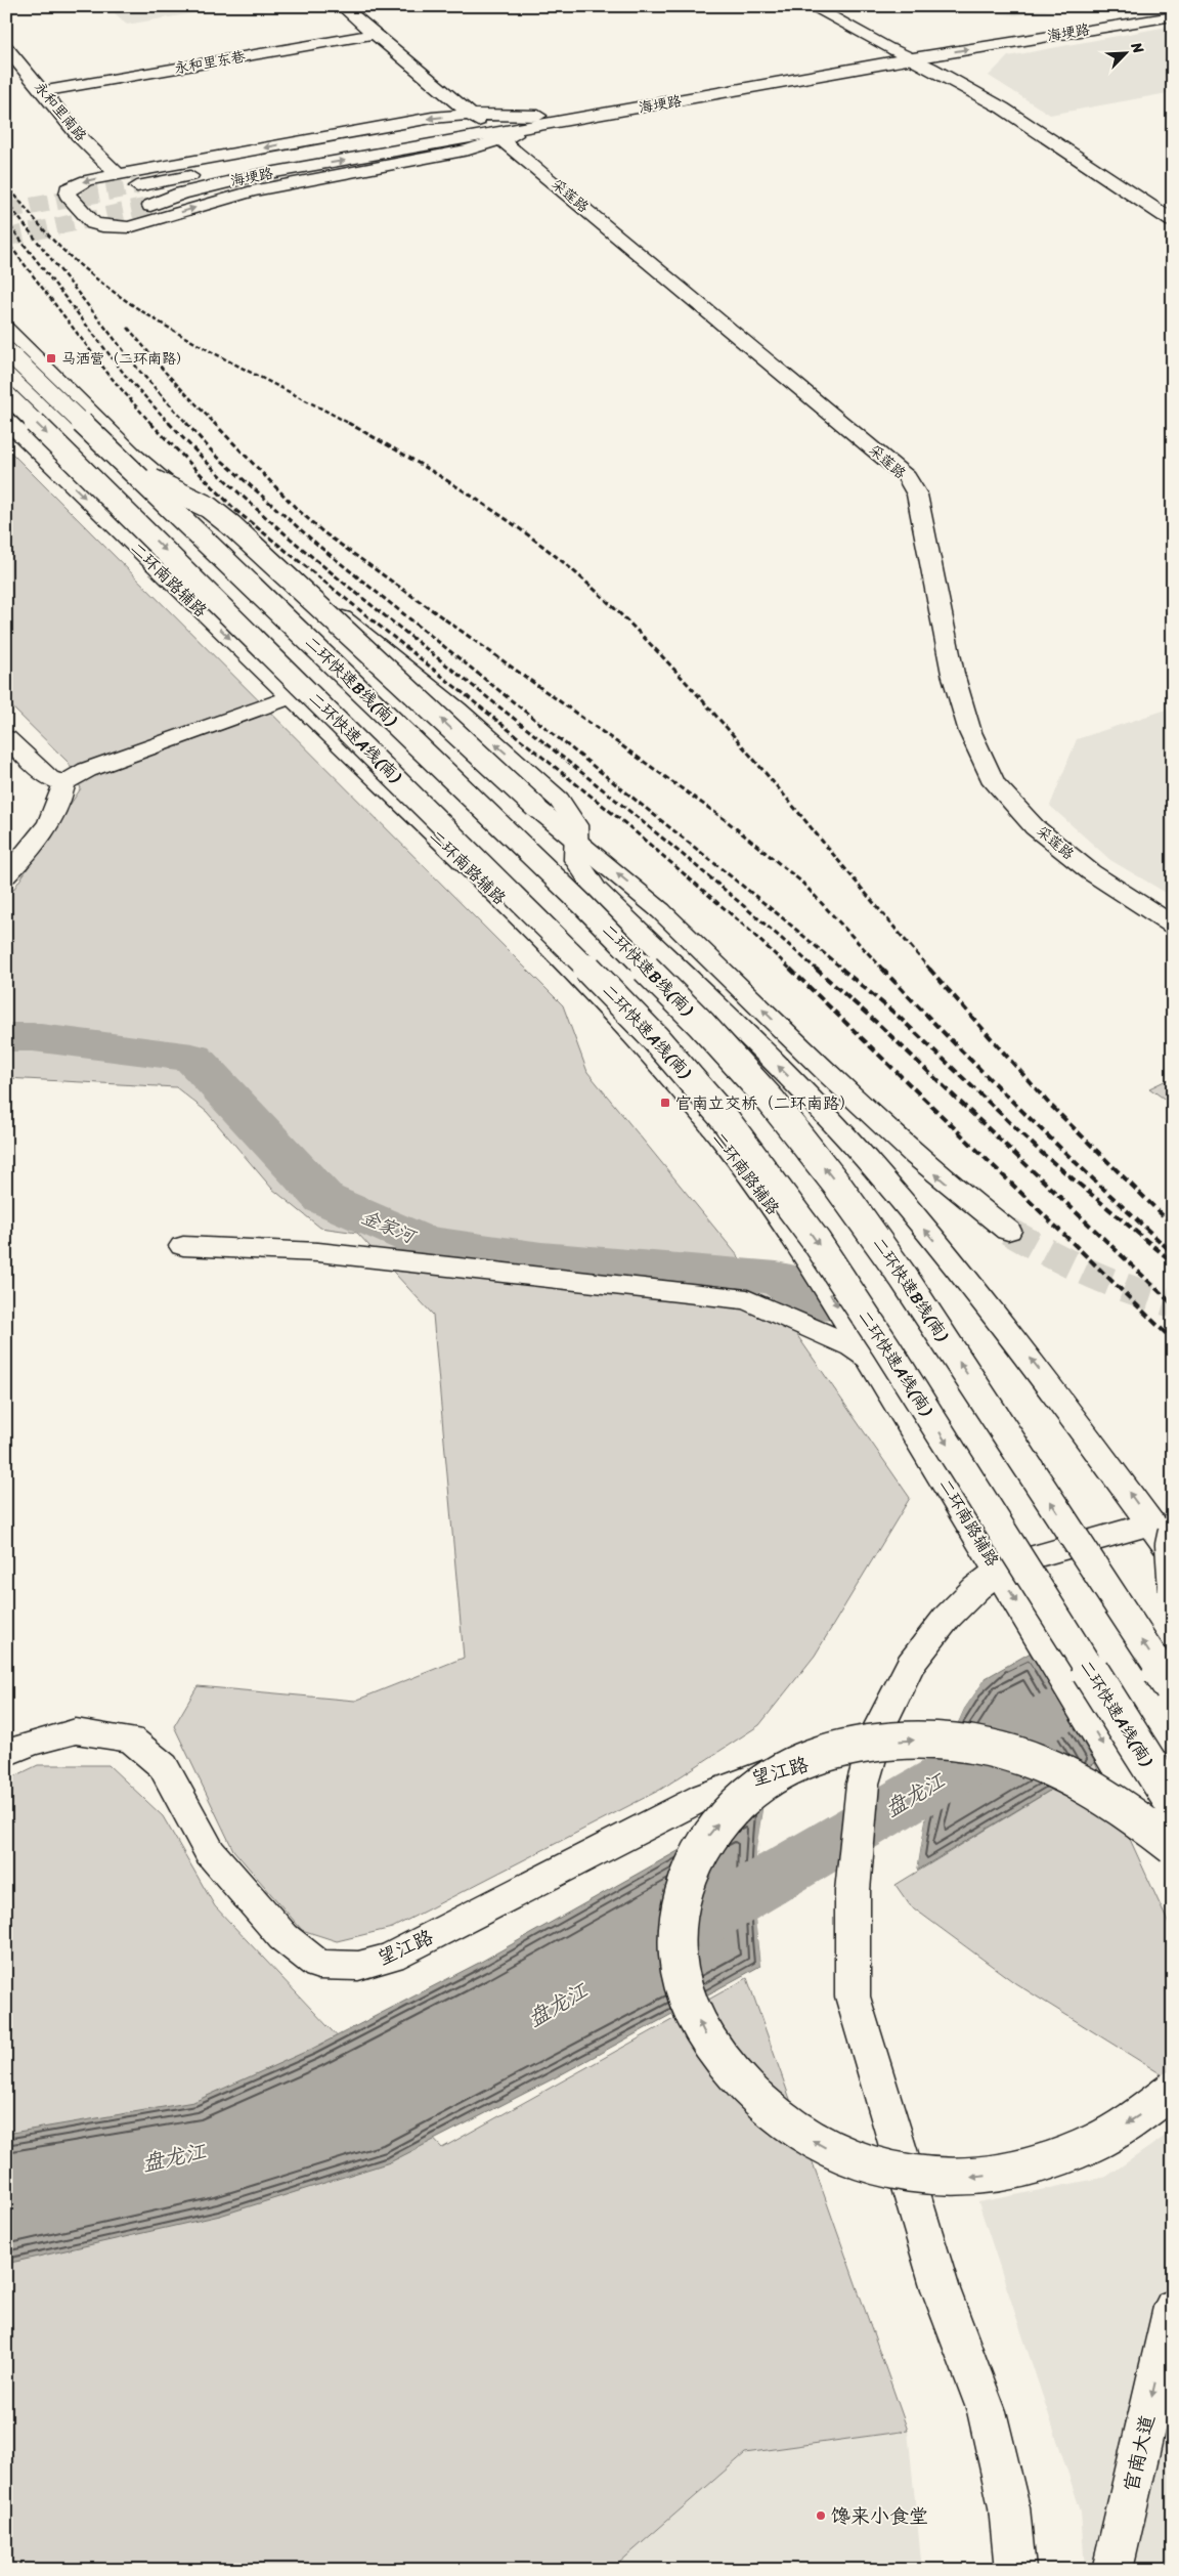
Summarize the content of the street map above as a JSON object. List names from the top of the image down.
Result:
{
  "streets": {
    "main road": [
      "海埂路",
      "永和里东巷",
      "永和里南路",
      "采莲路",
      "二环南路辅路",
      "二环快速B线(南)",
      "二环快速A线(南)",
      "望江路",
      "官南大道"
    ]
  },
  "crossings": [
    ["海埂路", "采莲路"],
    ["永和里东巷", "永和里南路"],
    ["永和里东巷", "采莲路"]
  ],
  "water": ["金家河", "盘龙江"],
  "places": {
    "transit": ["马洒营（二环南路）", "官南立交桥（二环南路）"],
    "other": ["馋来小食堂"]
  },
  "north": "top right"
}
